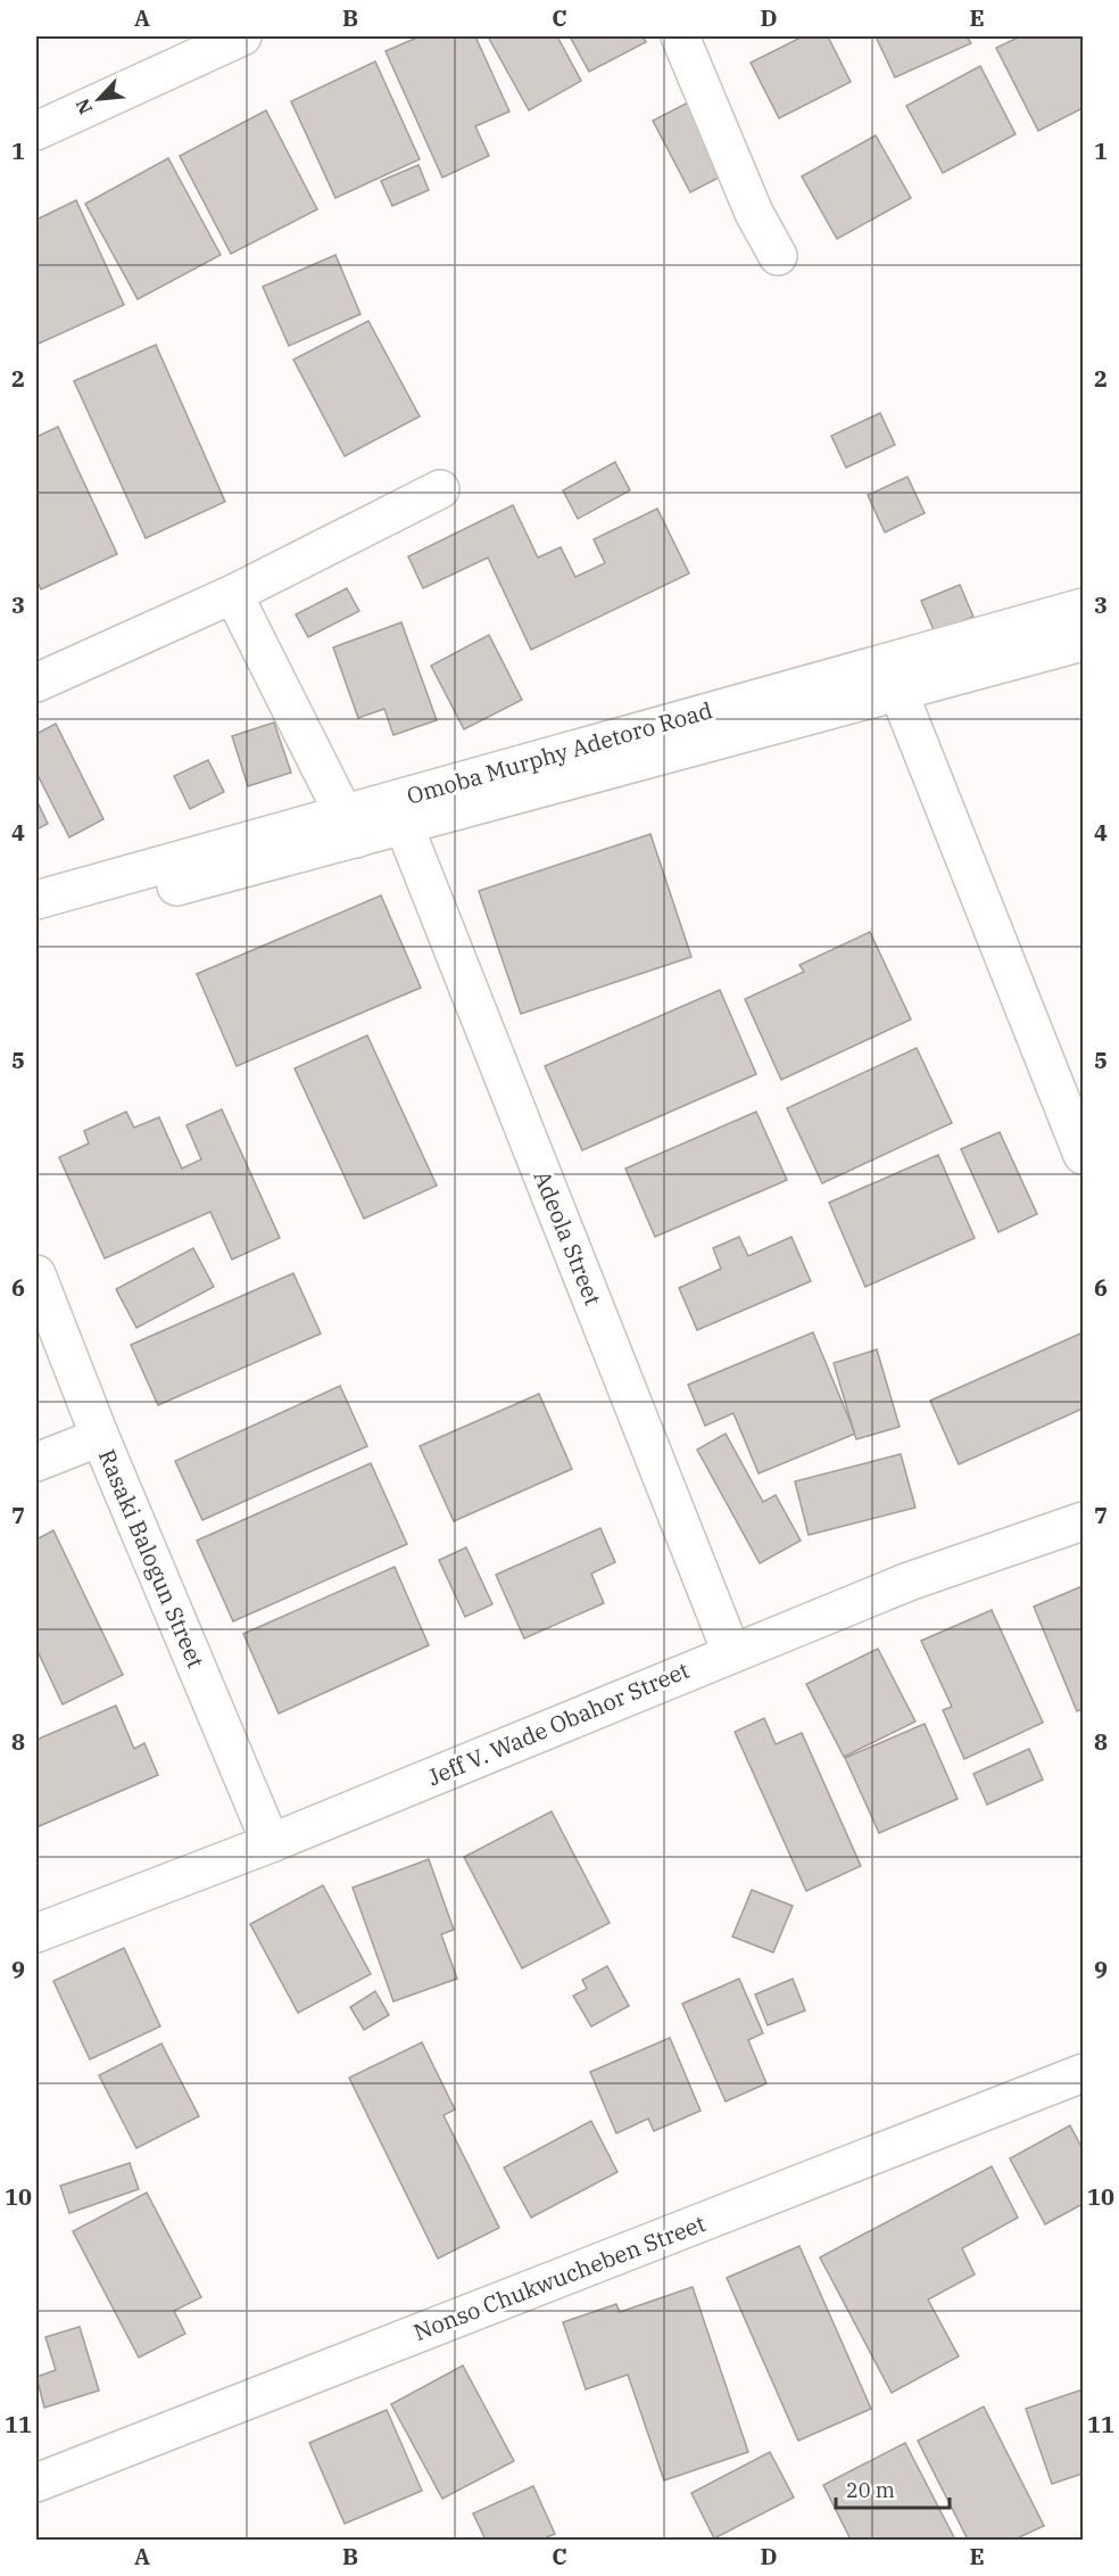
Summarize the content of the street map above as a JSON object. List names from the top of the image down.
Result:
{
  "streets": {
    "street": [
      "Omoba Murphy Adetoro Road",
      "Adeola Street",
      "Rasaki Balogun Street",
      "Jeff V. Wade Obahor Street",
      "Nonso Chukwucheben Street"
    ]
  },
  "crossings": [
    ["Omoba Murphy Adetoro Road", "Adeola Street"],
    ["Adeola Street", "Jeff V. Wade Obahor Street"],
    ["Rasaki Balogun Street", "Jeff V. Wade Obahor Street"]
  ],
  "scale_bar": "20 m",
  "north": "bottom left",
  "grid": {
    "columns": [
      "A",
      "B",
      "C",
      "D",
      "E"
    ],
    "rows": [
      "1",
      "2",
      "3",
      "4",
      "5",
      "6",
      "7",
      "8",
      "9",
      "10",
      "11"
    ]
  }
}
